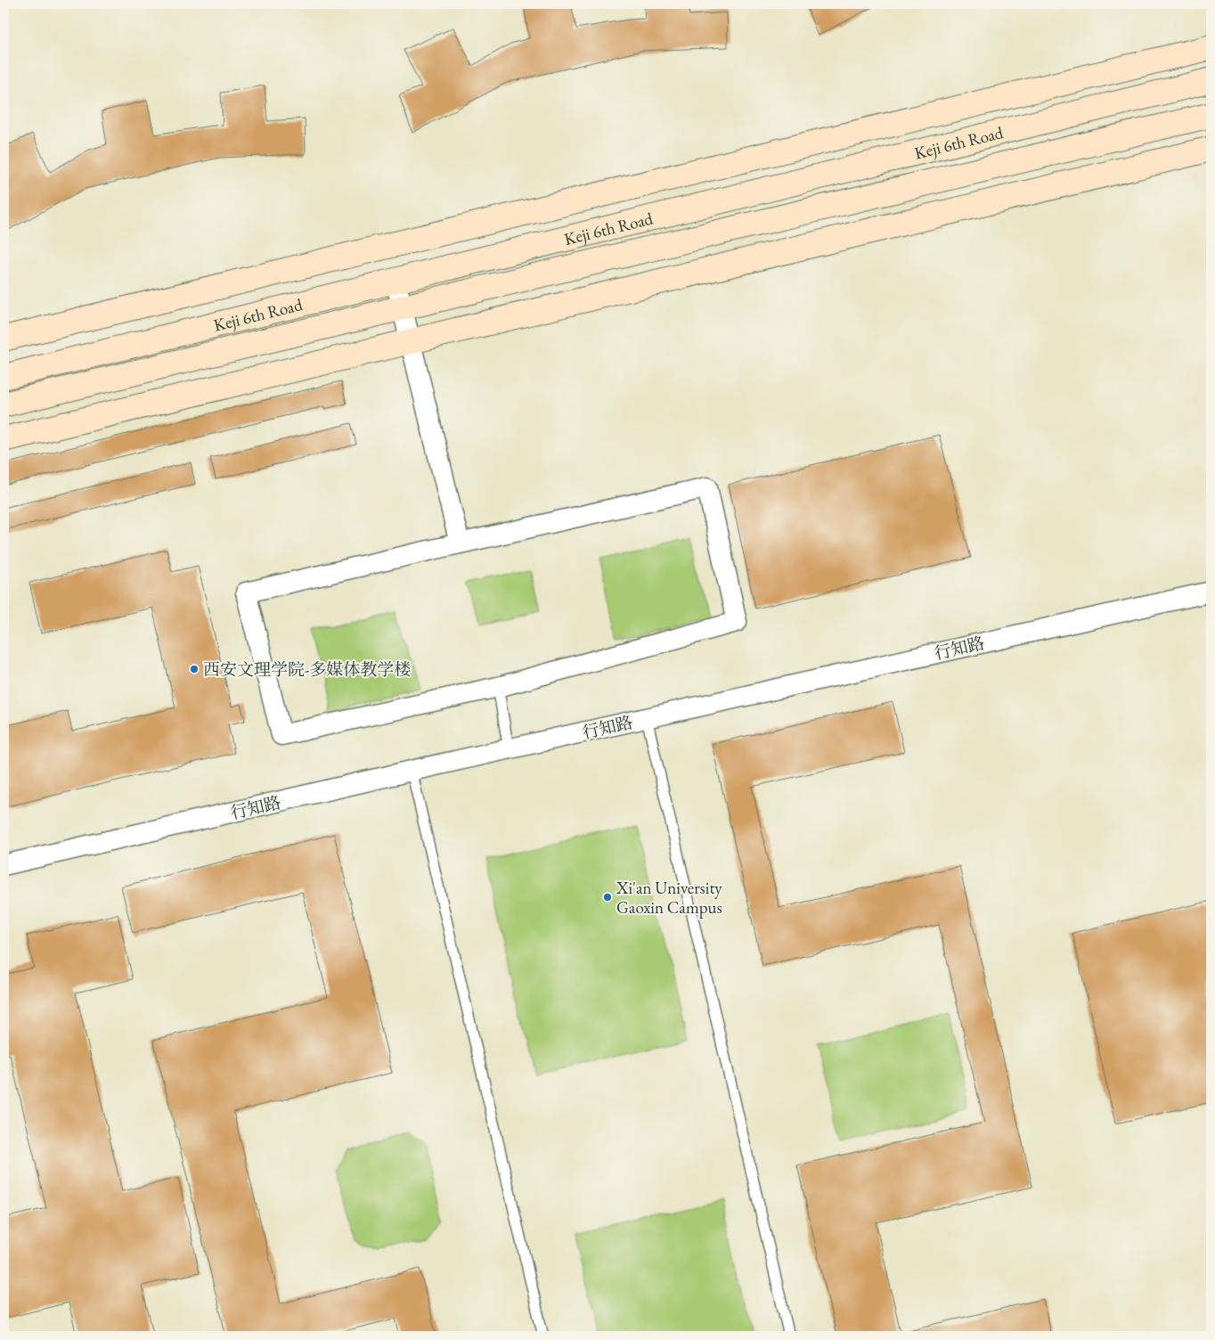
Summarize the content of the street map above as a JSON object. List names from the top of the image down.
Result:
{
  "streets": {
    "main road": ["Keji 6th Road"],
    "street": ["行知路"]
  },
  "places": ["西安文理学院-多媒体教学楼", "Xi'an University Gaoxin Campus"]
}
